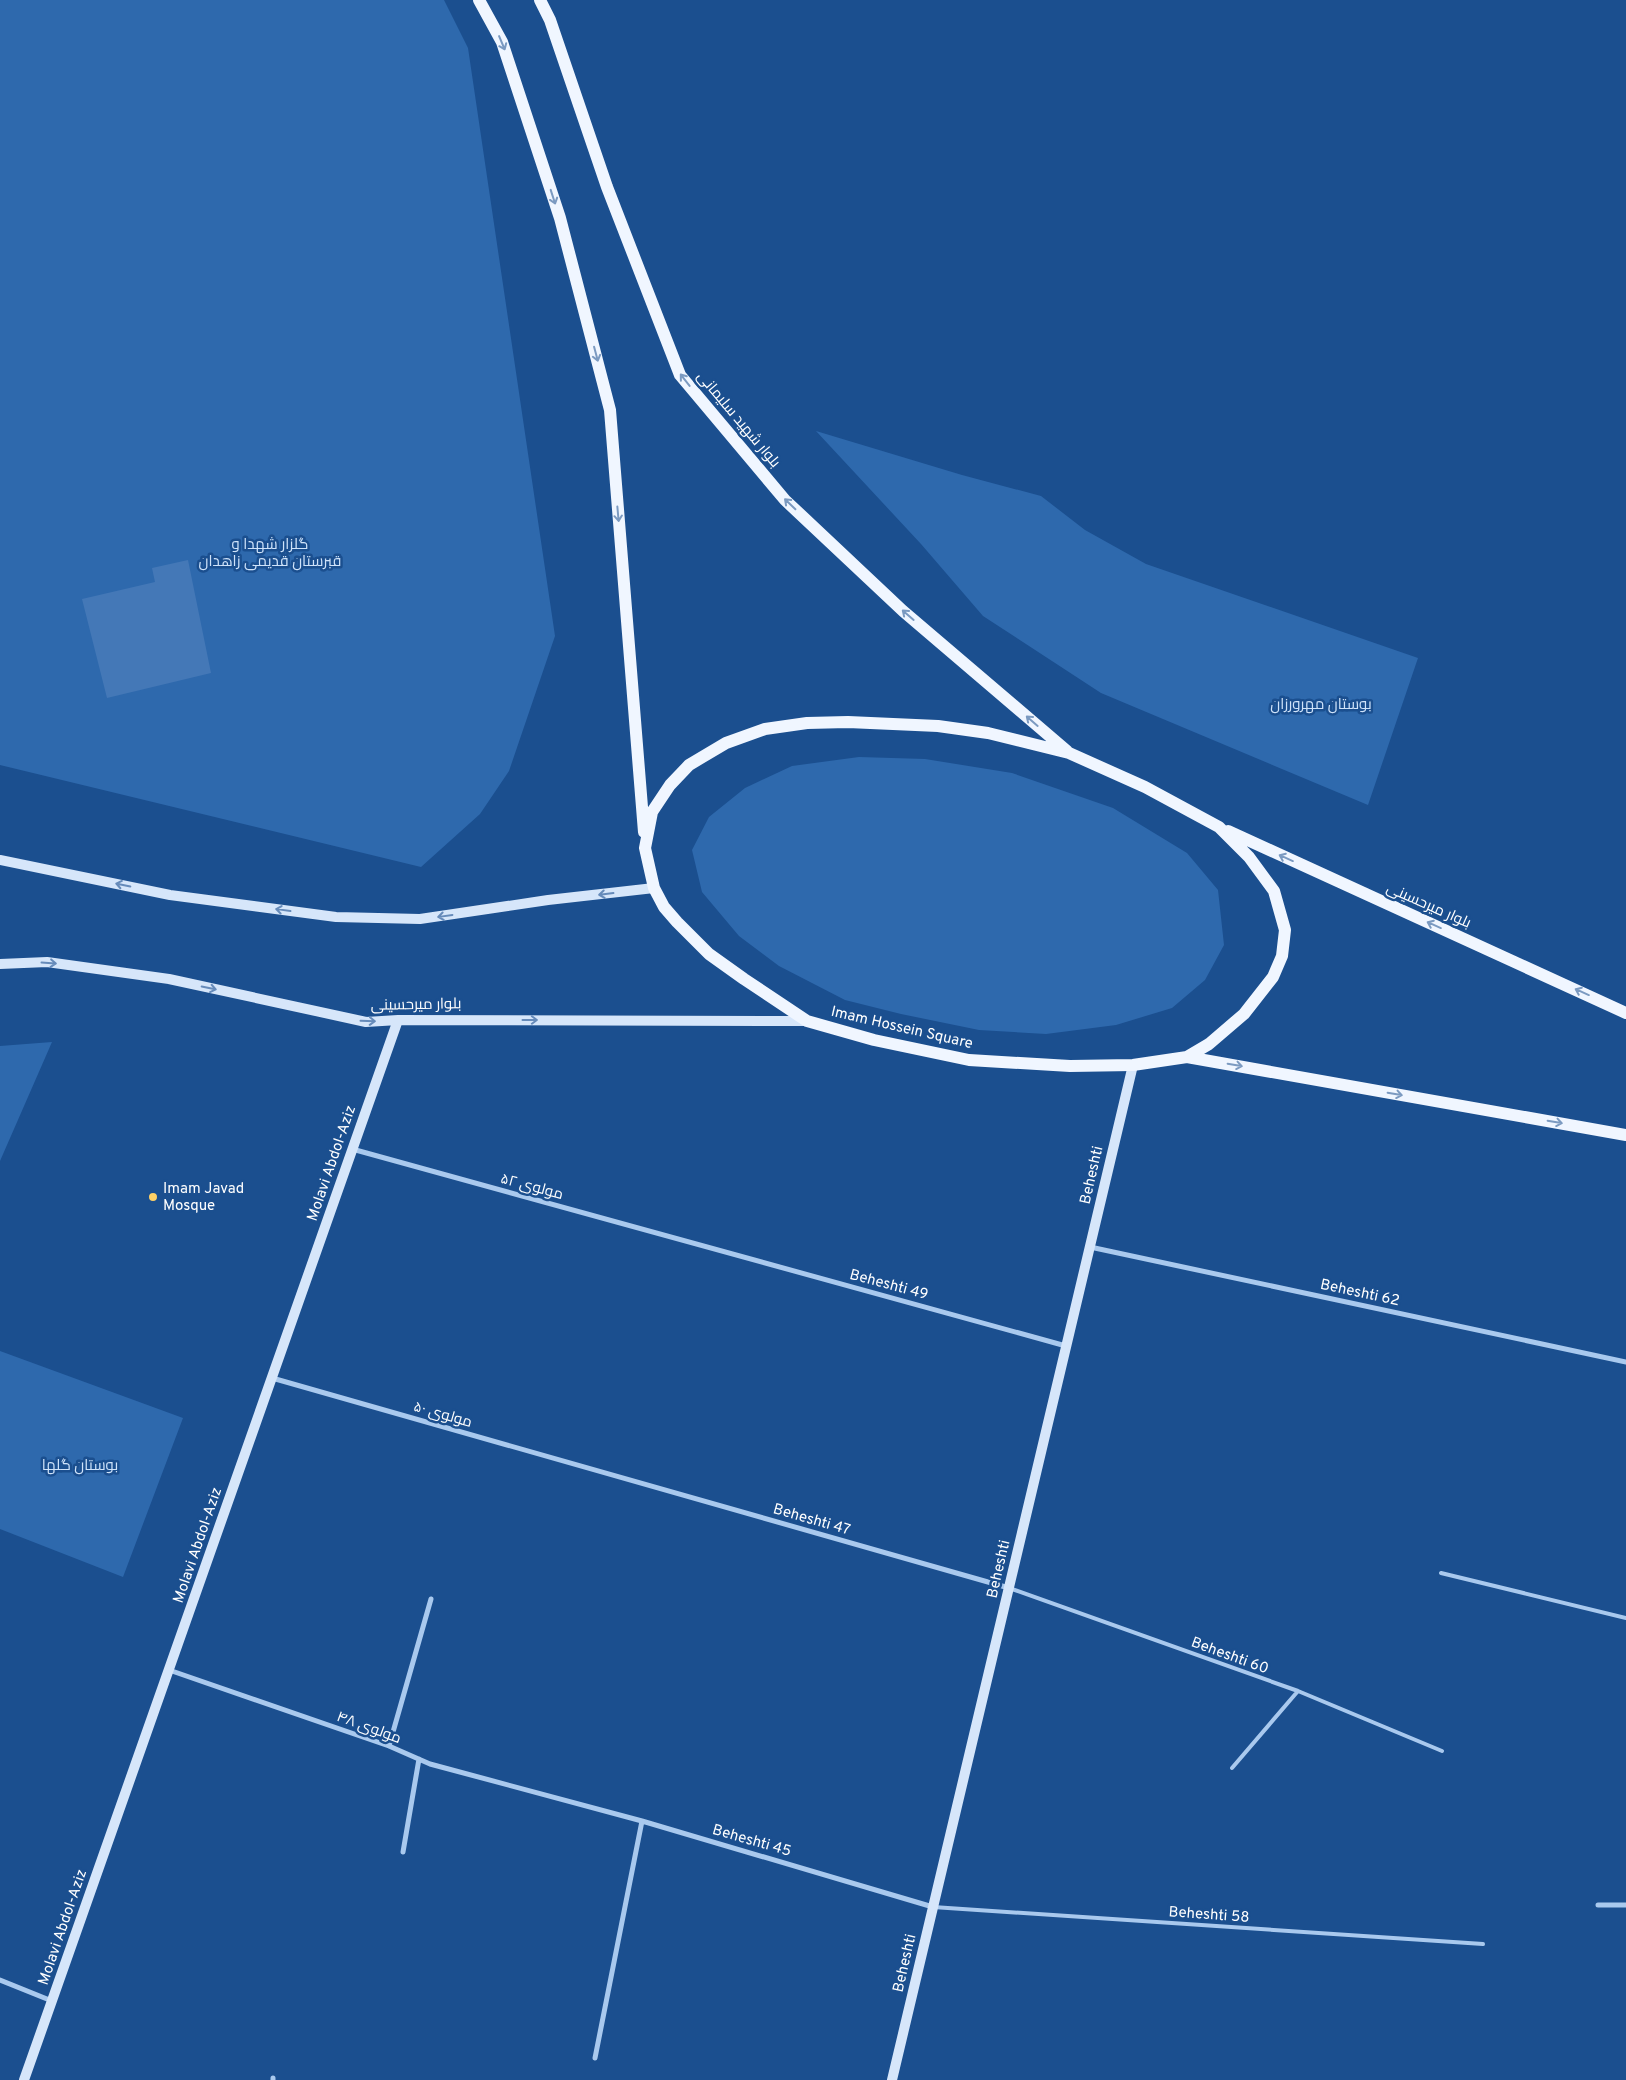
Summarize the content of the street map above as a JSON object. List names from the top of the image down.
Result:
{
  "streets": {
    "main road": [
      "بلوار شهید سلیمانی",
      "بلوار میرحسینی",
      "Imam Hossein Square",
      "Molavi Abdol-Aziz",
      "Beheshti"
    ],
    "street": [
      "مولوی ۵۲",
      "Beheshti 49",
      "Beheshti 62",
      "مولوی ۵۰",
      "Beheshti 47",
      "مولوی ۴۸",
      "Beheshti 45"
    ],
    "lane": ["Beheshti 60", "Beheshti 58"]
  },
  "crossings": [
    ["بلوار شهید سلیمانی", "Imam Hossein Square"],
    ["بلوار میرحسینی", "Imam Hossein Square"],
    ["بلوار میرحسینی", "Molavi Abdol-Aziz"],
    ["Imam Hossein Square", "Beheshti"],
    ["Molavi Abdol-Aziz", "مولوی ۵۲"],
    ["Molavi Abdol-Aziz", "مولوی ۵۰"],
    ["Molavi Abdol-Aziz", "مولوی ۴۸"],
    ["Beheshti", "Beheshti 49"],
    ["Beheshti", "Beheshti 62"],
    ["Beheshti", "Beheshti 47"],
    ["Beheshti", "Beheshti 60"],
    ["Beheshti", "Beheshti 45"],
    ["Beheshti", "Beheshti 58"],
    ["مولوی ۵۲", "Beheshti 49"],
    ["مولوی ۵۰", "Beheshti 47"],
    ["Beheshti 47", "Beheshti 60"],
    ["مولوی ۴۸", "Beheshti 45"],
    ["Beheshti 45", "Beheshti 58"]
  ],
  "parks": ["گلزار شهدا و قبرستان قدیمی زاهدان", "بوستان مهرورزان", "بوستان گلها"],
  "places": ["Imam Javad Mosque"]
}
